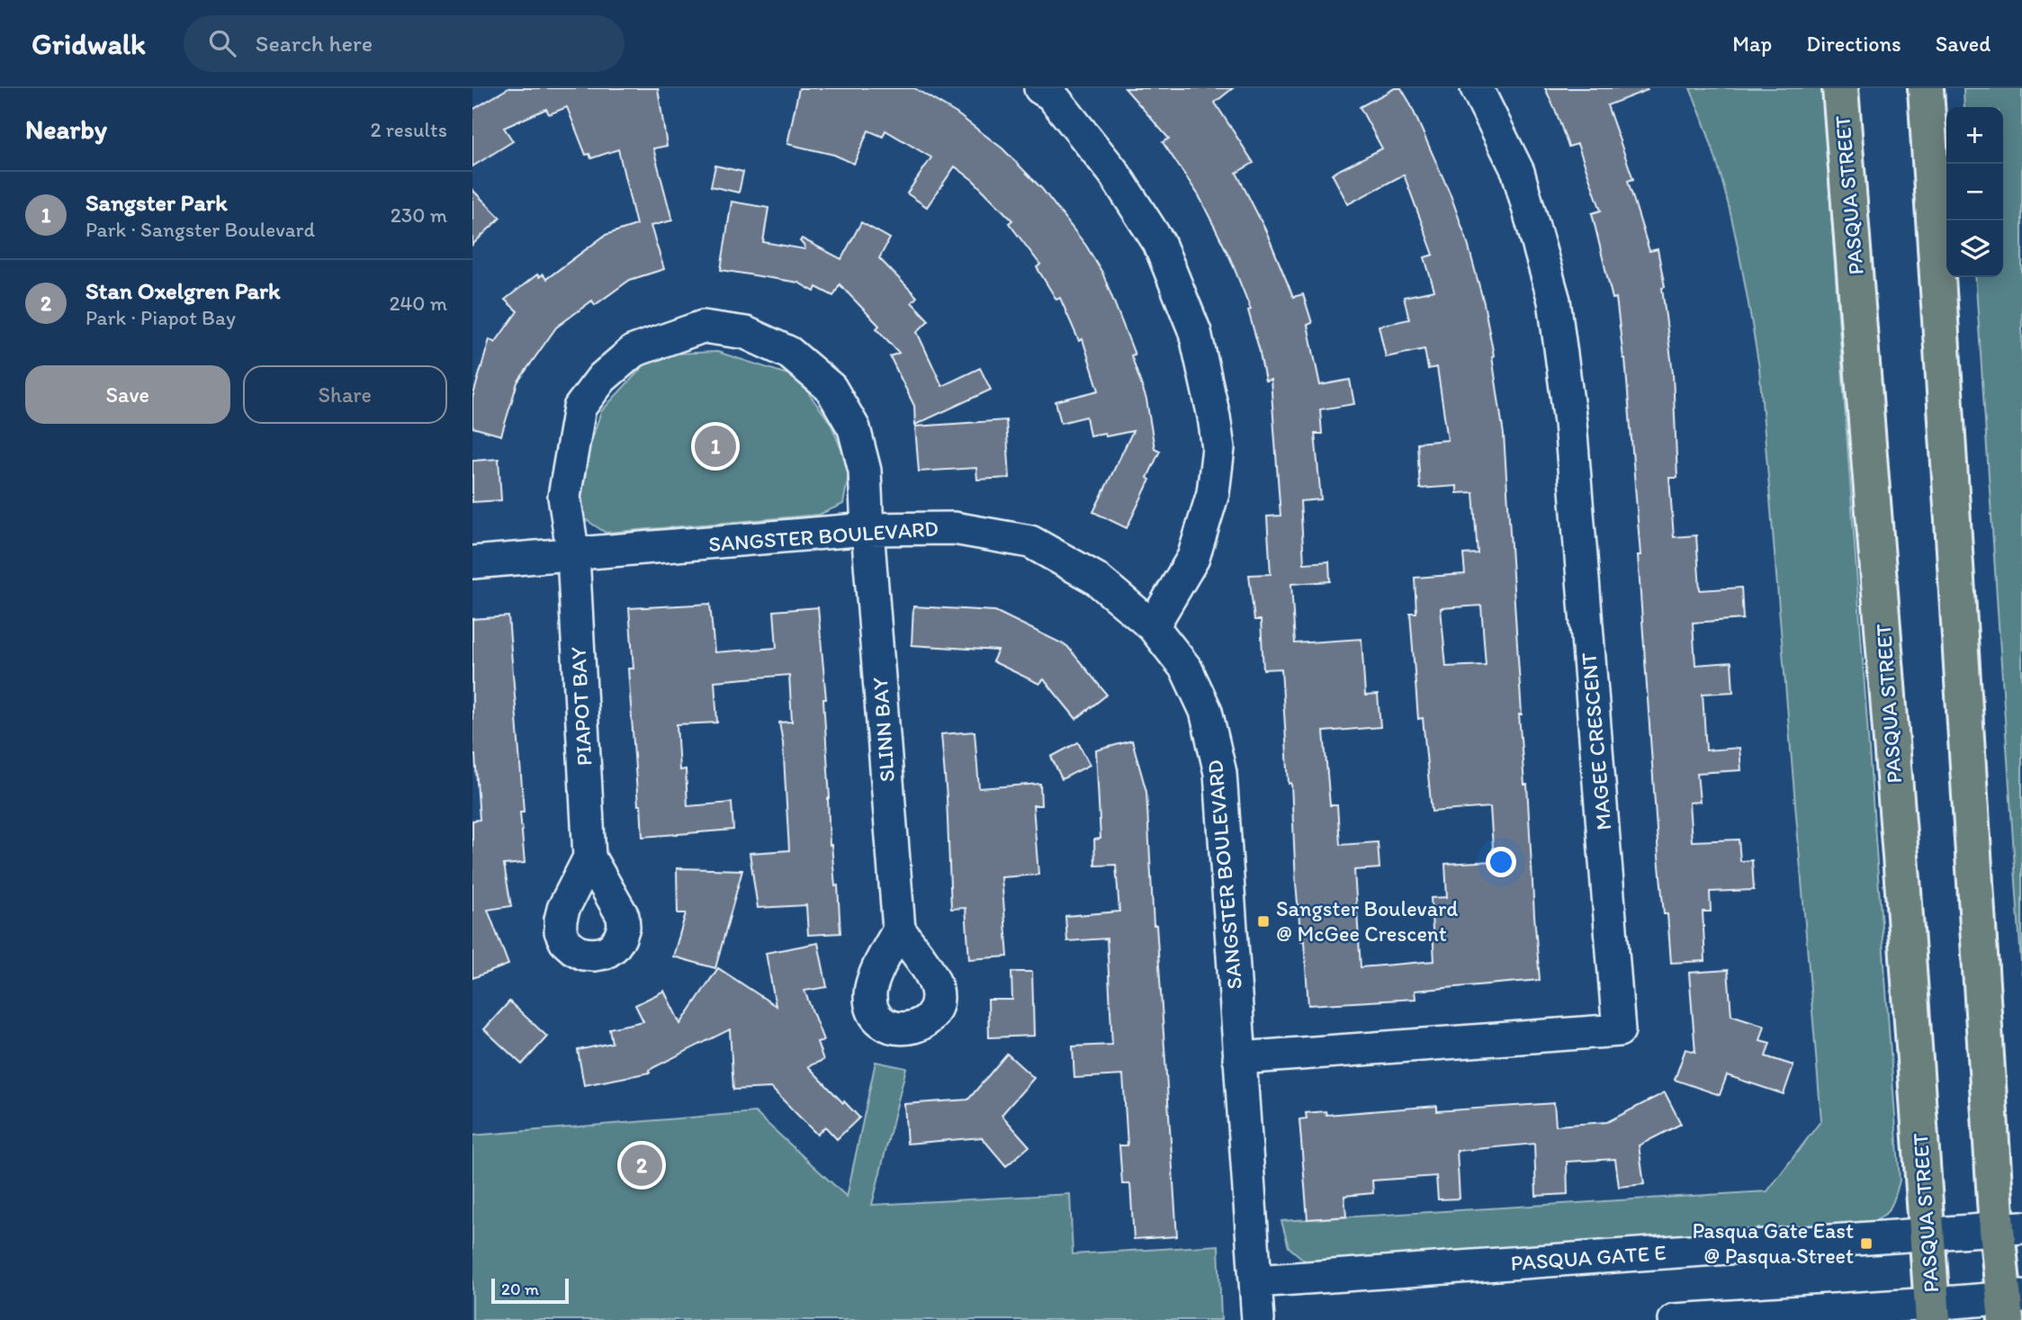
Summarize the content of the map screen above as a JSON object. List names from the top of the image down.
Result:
{
  "streets": {
    "main road": ["PASQUA STREET"],
    "street": [
      "SANGSTER BOULEVARD",
      "PIAPOT BAY",
      "SLINN BAY",
      "MAGEE CRESCENT",
      "PASQUA GATE E"
    ]
  },
  "crossings": [
    ["PASQUA STREET", "PASQUA GATE E"],
    ["SANGSTER BOULEVARD", "PIAPOT BAY"],
    ["SANGSTER BOULEVARD", "SLINN BAY"],
    ["SANGSTER BOULEVARD", "MAGEE CRESCENT"],
    ["SANGSTER BOULEVARD", "PASQUA GATE E"],
    ["PIAPOT BAY", "SLINN BAY"]
  ],
  "places": {
    "transit": ["Sangster Boulevard @ McGee Crescent", "Pasqua Gate East @ Pasqua Street"]
  },
  "scale_bar": "20 m",
  "page": {
    "header": "Gridwalk",
    "search": "Search here",
    "nav": ["Map", "Directions", "Saved"],
    "heading": ["Nearby", "2 results"],
    "map_buttons": ["+", "−"],
    "list": [
      {
        "mark": "1",
        "name": "Sangster Park",
        "note": "Park · Sangster Boulevard",
        "value": "230 m"
      },
      {
        "mark": "2",
        "name": "Stan Oxelgren Park",
        "note": "Park · Piapot Bay",
        "value": "240 m"
      }
    ],
    "buttons": ["Save", "Share"],
    "pins": ["1", "2"],
    "scale": "20 m"
  }
}
